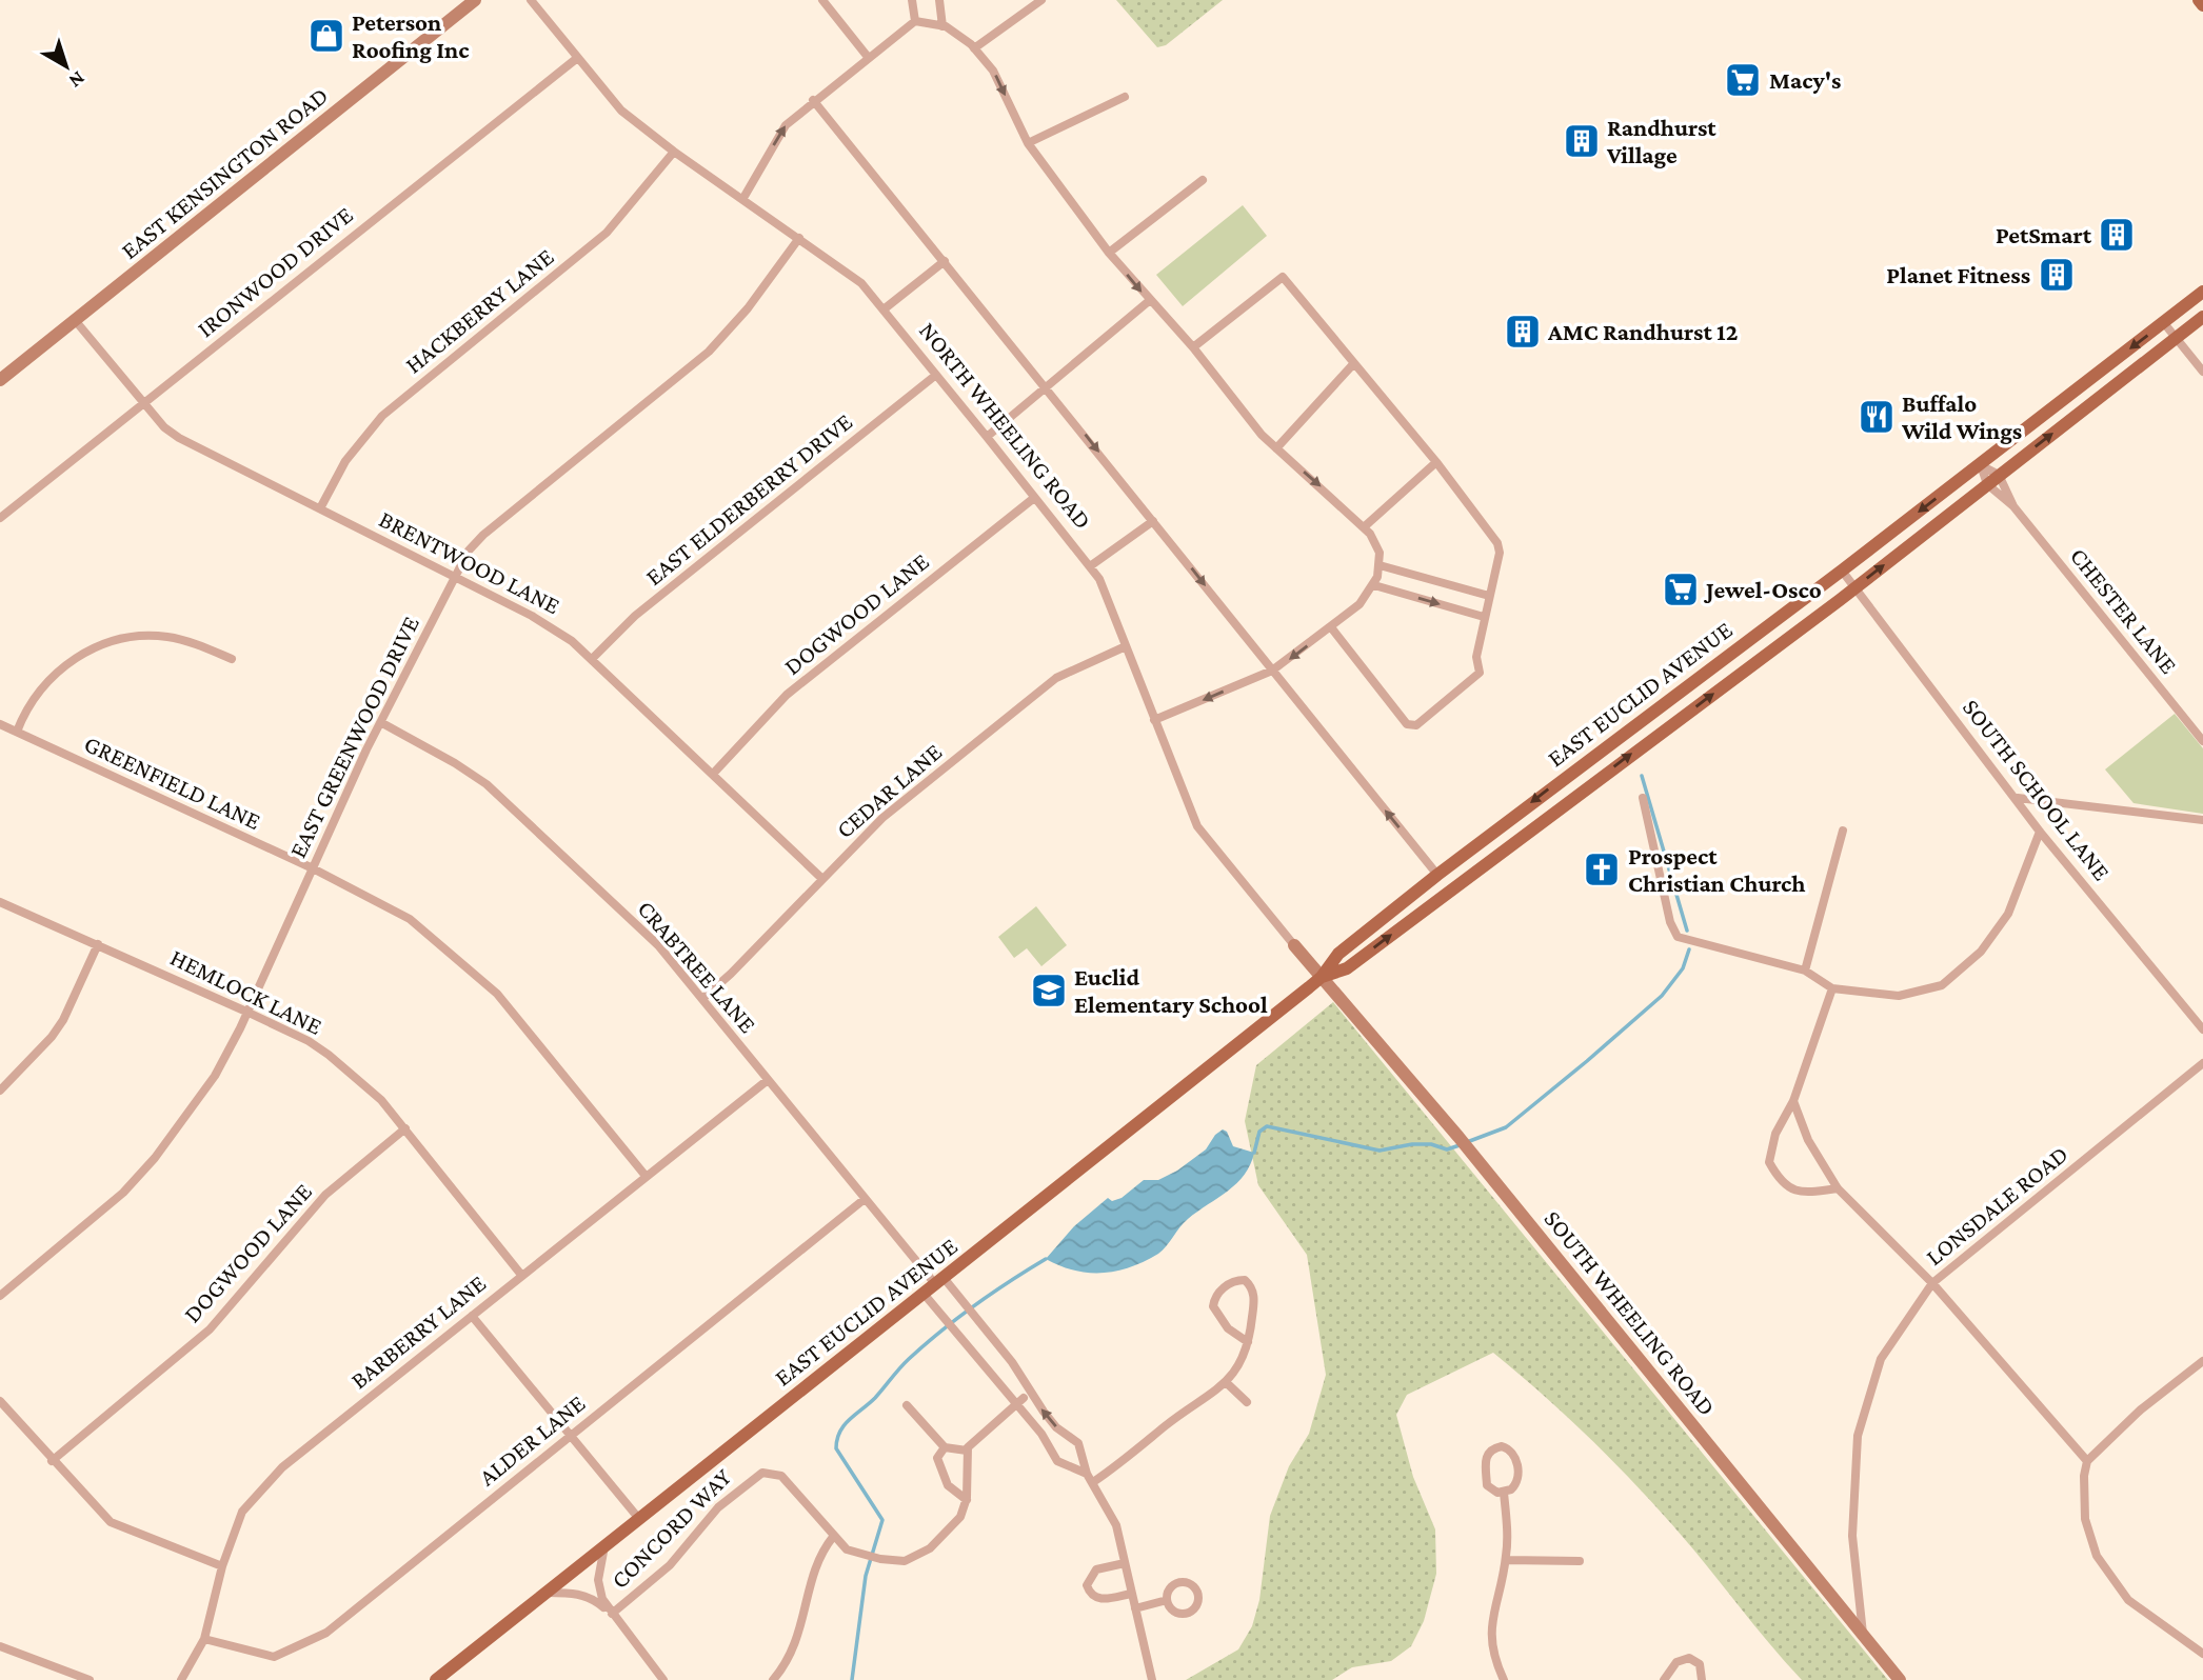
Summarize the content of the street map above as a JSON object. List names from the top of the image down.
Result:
{
  "streets": {
    "main road": ["EAST EUCLID AVENUE"],
    "street": [
      "EAST KENSINGTON ROAD",
      "IRONWOOD DRIVE",
      "HACKBERRY LANE",
      "NORTH WHEELING ROAD",
      "EAST ELDERBERRY DRIVE",
      "BRENTWOOD LANE",
      "CHESTER LANE",
      "DOGWOOD LANE",
      "EAST GREENWOOD DRIVE",
      "GREENFIELD LANE",
      "SOUTH SCHOOL LANE",
      "CEDAR LANE",
      "CRABTREE LANE",
      "HEMLOCK LANE",
      "LONSDALE ROAD",
      "SOUTH WHEELING ROAD",
      "BARBERRY LANE",
      "ALDER LANE",
      "CONCORD WAY"
    ]
  },
  "crossings": [
    ["EAST KENSINGTON ROAD", "BRENTWOOD LANE"],
    ["IRONWOOD DRIVE", "NORTH WHEELING ROAD"],
    ["IRONWOOD DRIVE", "BRENTWOOD LANE"],
    ["HACKBERRY LANE", "NORTH WHEELING ROAD"],
    ["HACKBERRY LANE", "BRENTWOOD LANE"],
    ["NORTH WHEELING ROAD", "EAST ELDERBERRY DRIVE"],
    ["NORTH WHEELING ROAD", "DOGWOOD LANE"],
    ["NORTH WHEELING ROAD", "EAST EUCLID AVENUE"],
    ["NORTH WHEELING ROAD", "EAST GREENWOOD DRIVE"],
    ["NORTH WHEELING ROAD", "CEDAR LANE"],
    ["NORTH WHEELING ROAD", "SOUTH WHEELING ROAD"],
    ["EAST ELDERBERRY DRIVE", "BRENTWOOD LANE"],
    ["BRENTWOOD LANE", "DOGWOOD LANE"],
    ["BRENTWOOD LANE", "EAST GREENWOOD DRIVE"],
    ["BRENTWOOD LANE", "CEDAR LANE"],
    ["CHESTER LANE", "EAST EUCLID AVENUE"],
    ["DOGWOOD LANE", "HEMLOCK LANE"],
    ["EAST EUCLID AVENUE", "SOUTH SCHOOL LANE"],
    ["EAST EUCLID AVENUE", "CRABTREE LANE"],
    ["EAST EUCLID AVENUE", "SOUTH WHEELING ROAD"],
    ["EAST GREENWOOD DRIVE", "GREENFIELD LANE"],
    ["EAST GREENWOOD DRIVE", "CRABTREE LANE"],
    ["EAST GREENWOOD DRIVE", "HEMLOCK LANE"],
    ["GREENFIELD LANE", "BARBERRY LANE"],
    ["CEDAR LANE", "CRABTREE LANE"],
    ["CRABTREE LANE", "BARBERRY LANE"],
    ["CRABTREE LANE", "ALDER LANE"],
    ["HEMLOCK LANE", "BARBERRY LANE"],
    ["LONSDALE ROAD", "SOUTH WHEELING ROAD"],
    ["BARBERRY LANE", "ALDER LANE"]
  ],
  "places": {
    "shop": ["Peterson Roofing Inc"],
    "supermarket": ["Macy's", "Jewel-Osco"],
    "building": [
      "Randhurst Village",
      "PetSmart",
      "Planet Fitness",
      "AMC Randhurst 12"
    ],
    "restaurant": ["Buffalo Wild Wings"],
    "church": ["Prospect Christian Church"],
    "school or university": ["Euclid Elementary School"]
  },
  "north": "bottom right"
}
